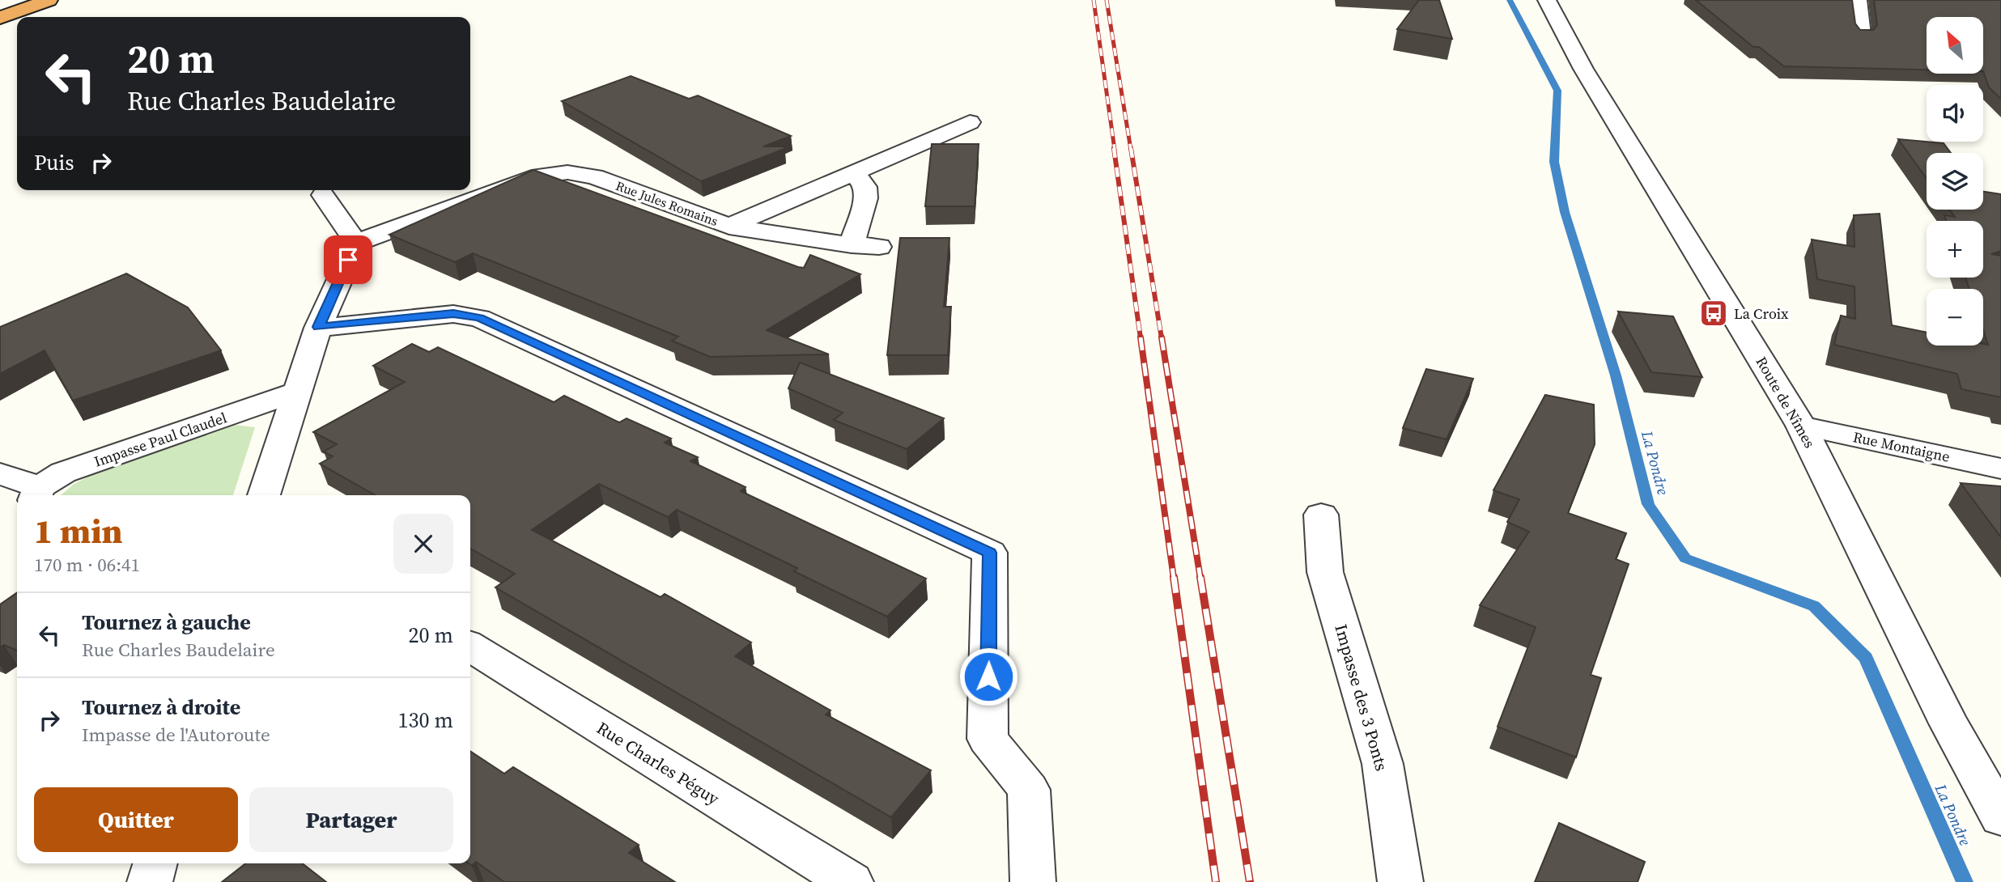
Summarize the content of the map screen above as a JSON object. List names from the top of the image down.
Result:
{
  "streets": {
    "street": [
      "Rue Jules Romains",
      "Route de Nîmes",
      "Impasse Paul Claudel",
      "Rue Montaigne",
      "Impasse des 3 Ponts",
      "Rue Charles Péguy"
    ]
  },
  "crossings": [
    ["Route de Nîmes", "Rue Montaigne"]
  ],
  "water": ["La Pondre"],
  "places": {
    "bus stop": ["La Croix"]
  },
  "north": "top left",
  "page": {
    "map_buttons": ["+", "−"],
    "turn": ["20 m", "Rue Charles Baudelaire"],
    "then": "Puis",
    "heading": ["1 min", "170 m · 06:41"],
    "list": [
      {
        "name": "Tournez à gauche",
        "note": "Rue Charles Baudelaire",
        "value": "20 m"
      },
      {
        "name": "Tournez à droite",
        "note": "Impasse de l'Autoroute",
        "value": "130 m"
      }
    ],
    "buttons": ["Quitter", "Partager"]
  }
}
